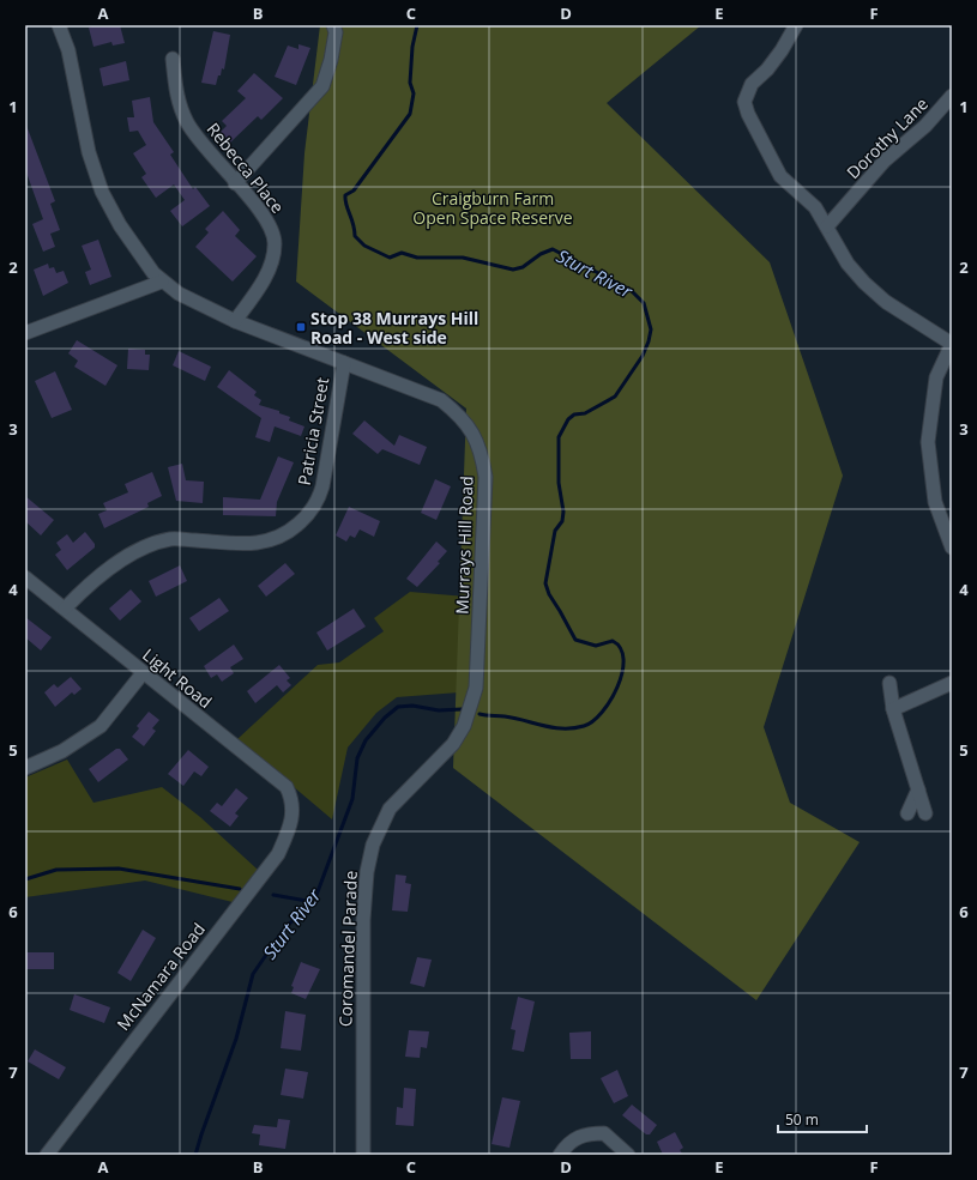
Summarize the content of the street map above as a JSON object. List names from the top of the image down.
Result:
{
  "streets": {
    "street": [
      "Dorothy Lane",
      "Rebecca Place",
      "Patricia Street",
      "Murrays Hill Road",
      "Light Road",
      "Coromandel Parade",
      "McNamara Road"
    ]
  },
  "crossings": [
    ["Rebecca Place", "Murrays Hill Road"],
    ["Patricia Street", "Murrays Hill Road"],
    ["Patricia Street", "Light Road"],
    ["Murrays Hill Road", "Coromandel Parade"],
    ["Light Road", "McNamara Road"]
  ],
  "water": ["Sturt River"],
  "parks": ["Craigburn Farm Open Space Reserve"],
  "places": {
    "transit": ["Stop 38 Murrays Hill Road - West side"]
  },
  "scale_bar": "50 m",
  "grid": {
    "columns": [
      "A",
      "B",
      "C",
      "D",
      "E",
      "F"
    ],
    "rows": [
      "1",
      "2",
      "3",
      "4",
      "5",
      "6",
      "7"
    ]
  }
}
